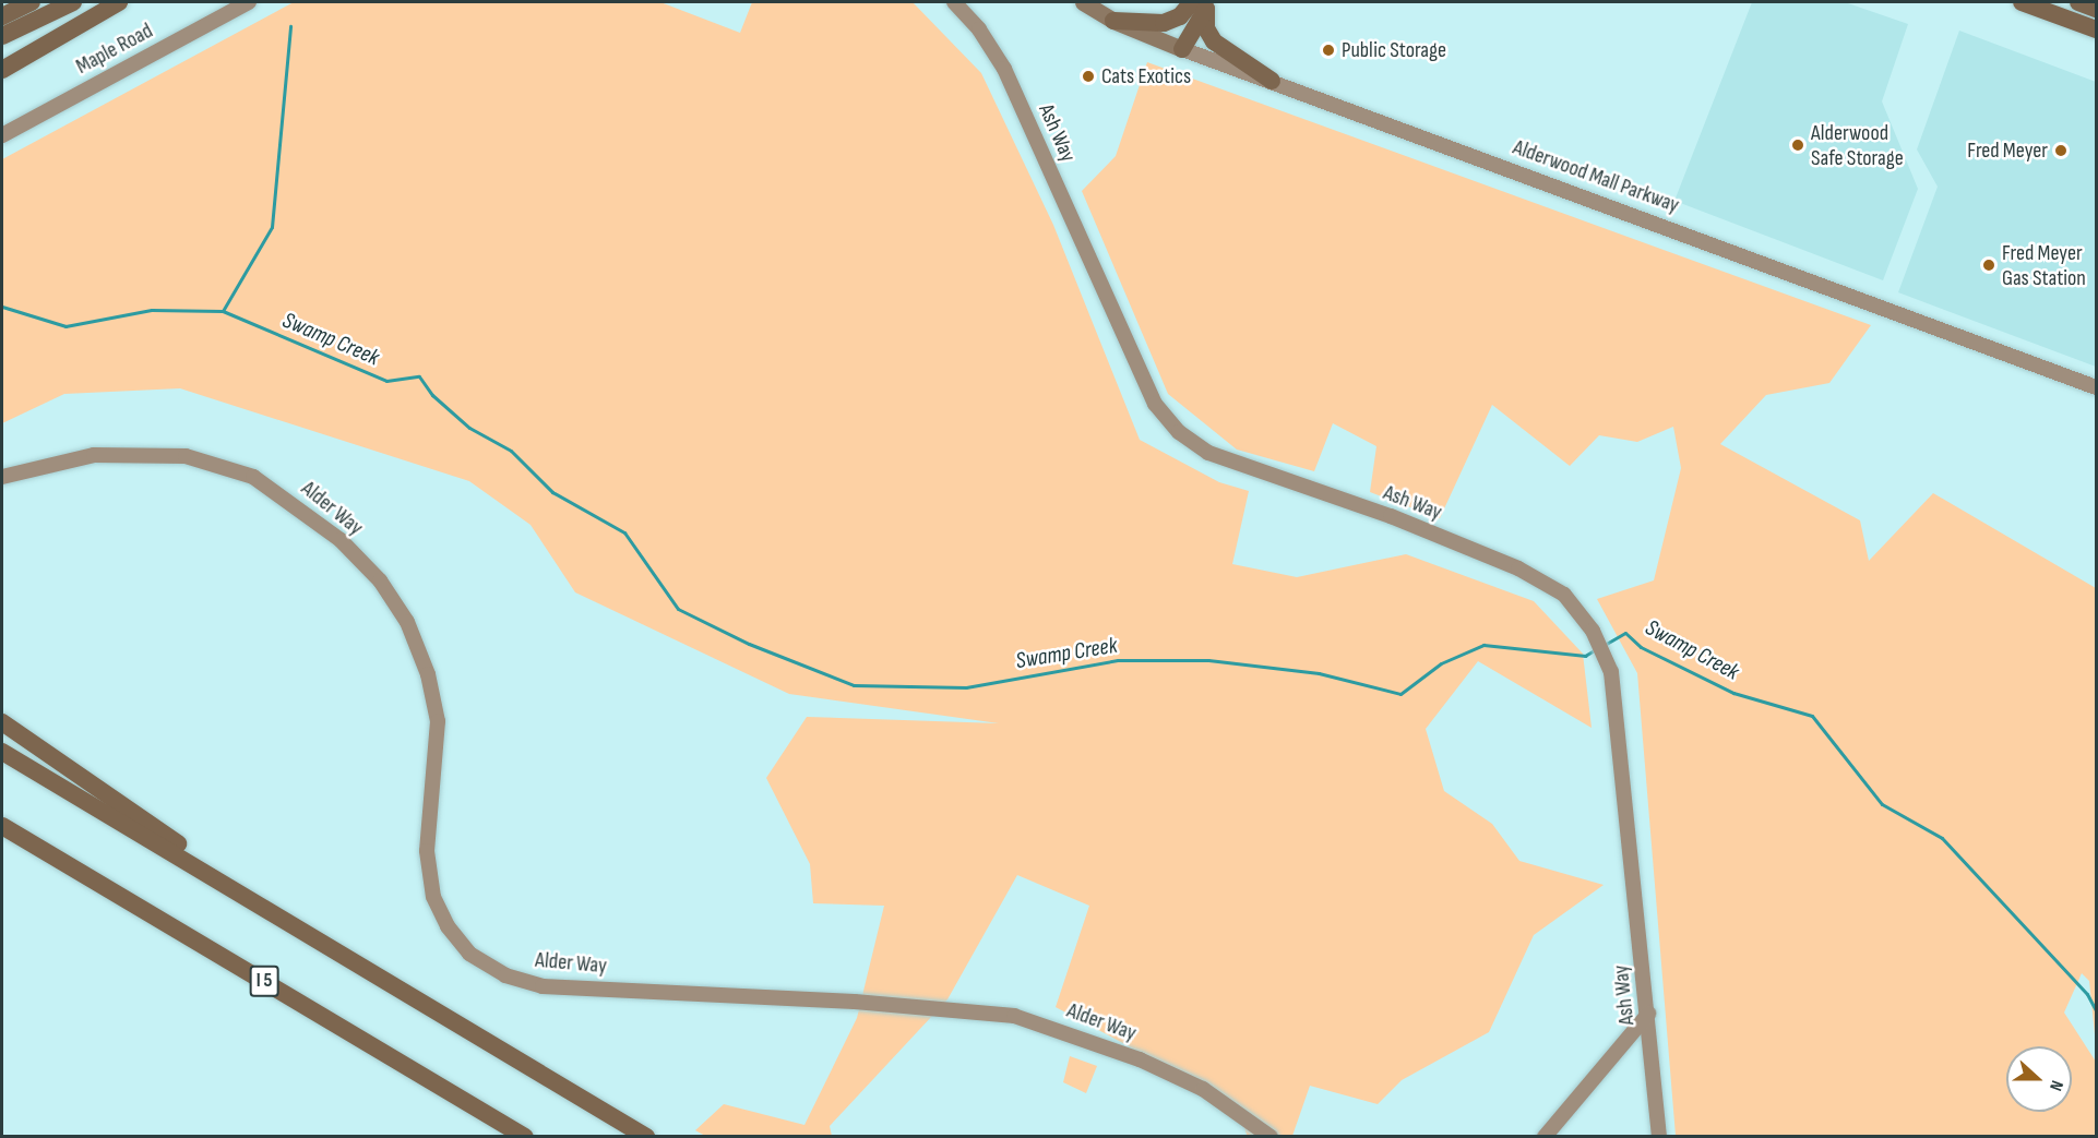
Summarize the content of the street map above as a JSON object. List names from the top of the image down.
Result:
{
  "streets": {
    "highway": ["I 5"],
    "main road": ["Alderwood Mall Parkway"],
    "street": ["Maple Road", "Ash Way", "Alder Way"]
  },
  "water": ["Swamp Creek"],
  "places": [
    "Public Storage",
    "Cats Exotics",
    "Alderwood Safe Storage",
    "Fred Meyer",
    "Fred Meyer Gas Station"
  ],
  "north": "right"
}
